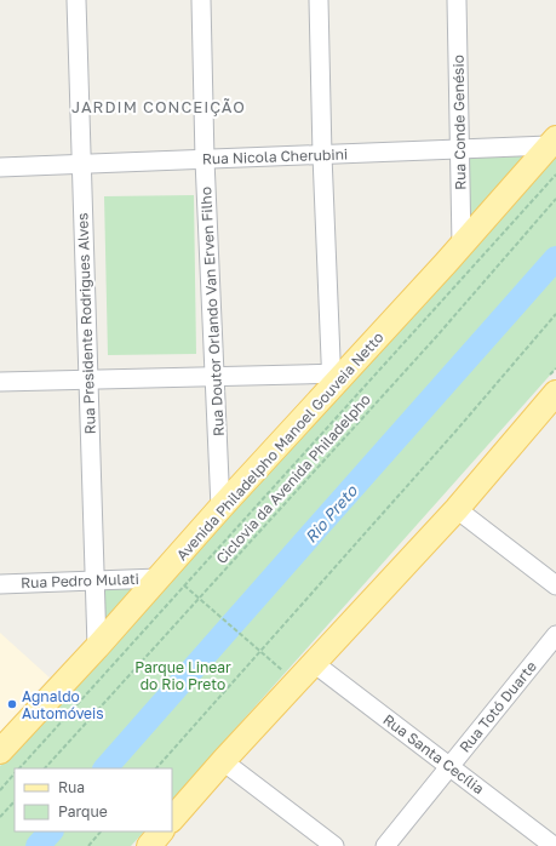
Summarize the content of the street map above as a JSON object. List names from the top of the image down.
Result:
{
  "streets": {
    "main road": ["Avenida Philadelpho Manoel Gouveia Netto"],
    "street": [
      "Rua Conde Genésio",
      "Rua Nicola Cherubini",
      "Rua Doutor Orlando Van Erven Filho",
      "Rua Presidente Rodrigues Alves",
      "Rua Pedro Mulati",
      "Rua Totó Duarte",
      "Rua Santa Cecília"
    ],
    "path": ["Ciclovia da Avenida Philadelpho"]
  },
  "crossings": [
    ["Rua Conde Genésio", "Rua Nicola Cherubini"],
    ["Rua Conde Genésio", "Avenida Philadelpho Manoel Gouveia Netto"],
    ["Rua Nicola Cherubini", "Rua Doutor Orlando Van Erven Filho"],
    ["Rua Nicola Cherubini", "Rua Presidente Rodrigues Alves"],
    ["Rua Nicola Cherubini", "Avenida Philadelpho Manoel Gouveia Netto"],
    ["Rua Doutor Orlando Van Erven Filho", "Avenida Philadelpho Manoel Gouveia Netto"],
    ["Rua Presidente Rodrigues Alves", "Avenida Philadelpho Manoel Gouveia Netto"],
    ["Rua Presidente Rodrigues Alves", "Rua Pedro Mulati"],
    ["Avenida Philadelpho Manoel Gouveia Netto", "Rua Pedro Mulati"],
    ["Rua Totó Duarte", "Rua Santa Cecília"]
  ],
  "districts": ["JARDIM CONCEIÇÃO"],
  "water": ["Rio Preto"],
  "parks": ["Parque Linear do Rio Preto"],
  "places": ["Agnaldo Automóveis"],
  "legend": ["Rua", "Parque"]
}
